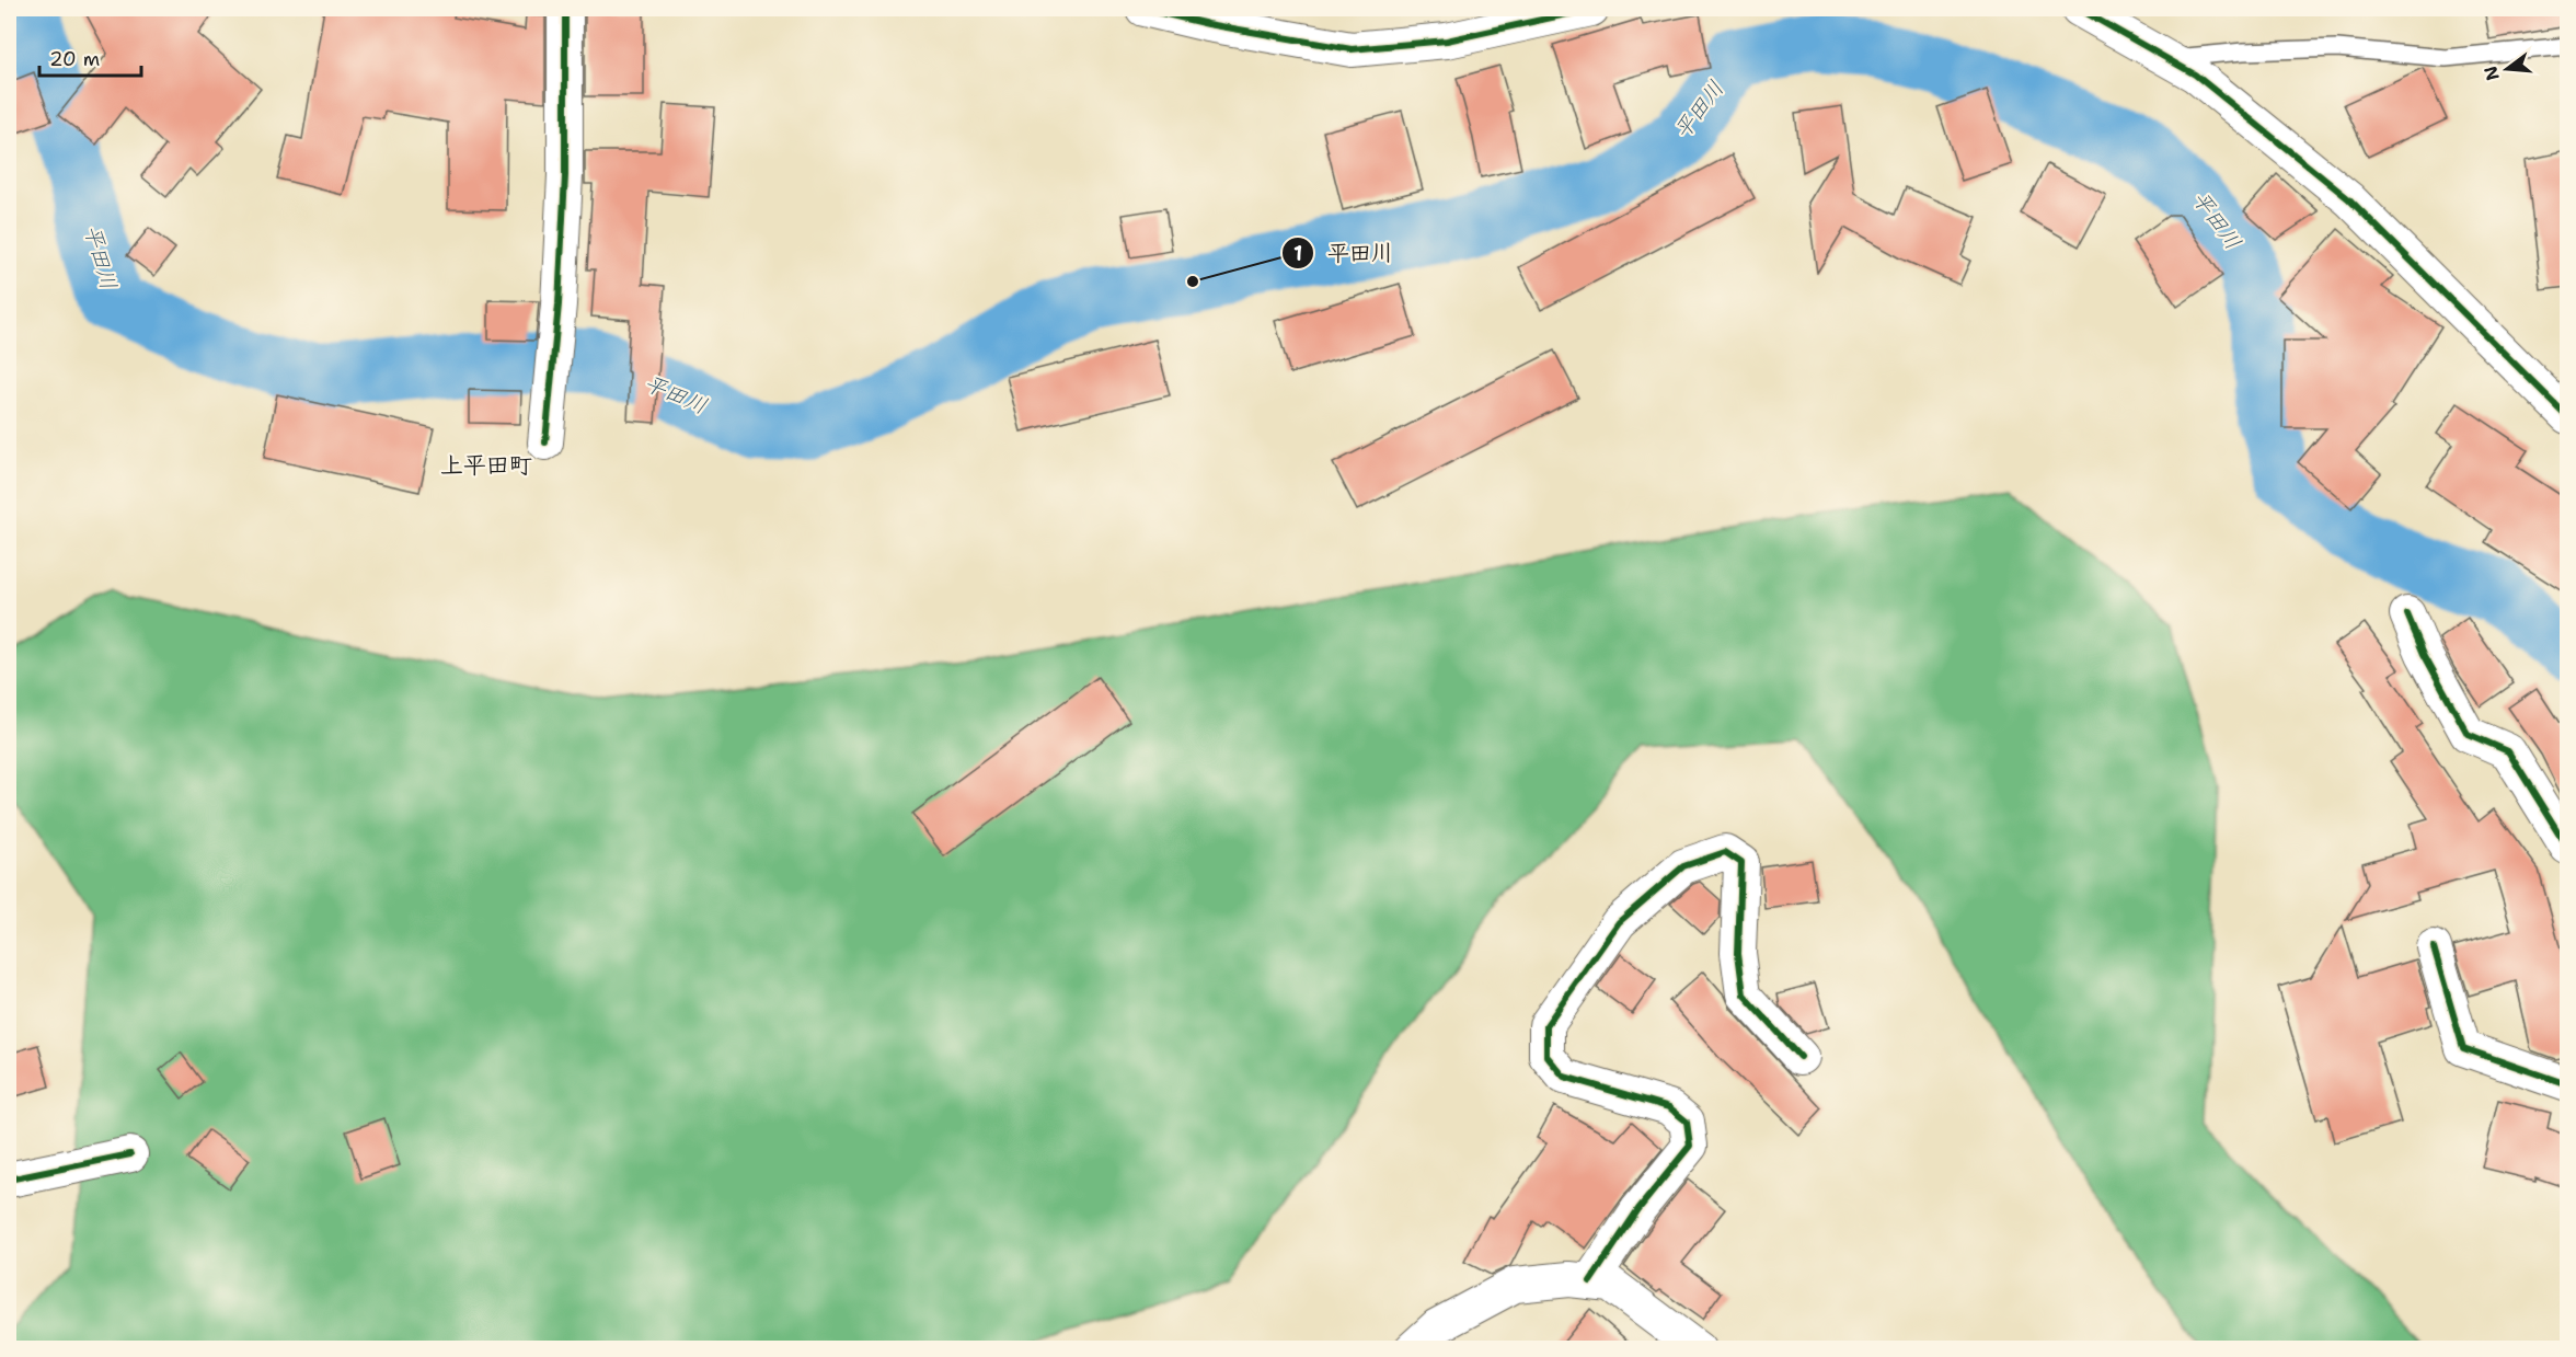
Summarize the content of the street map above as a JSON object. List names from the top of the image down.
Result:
{
  "districts": ["上平田町"],
  "water": ["平田川"],
  "places": ["平田川"],
  "scale_bar": "20 m",
  "north": "left"
}
